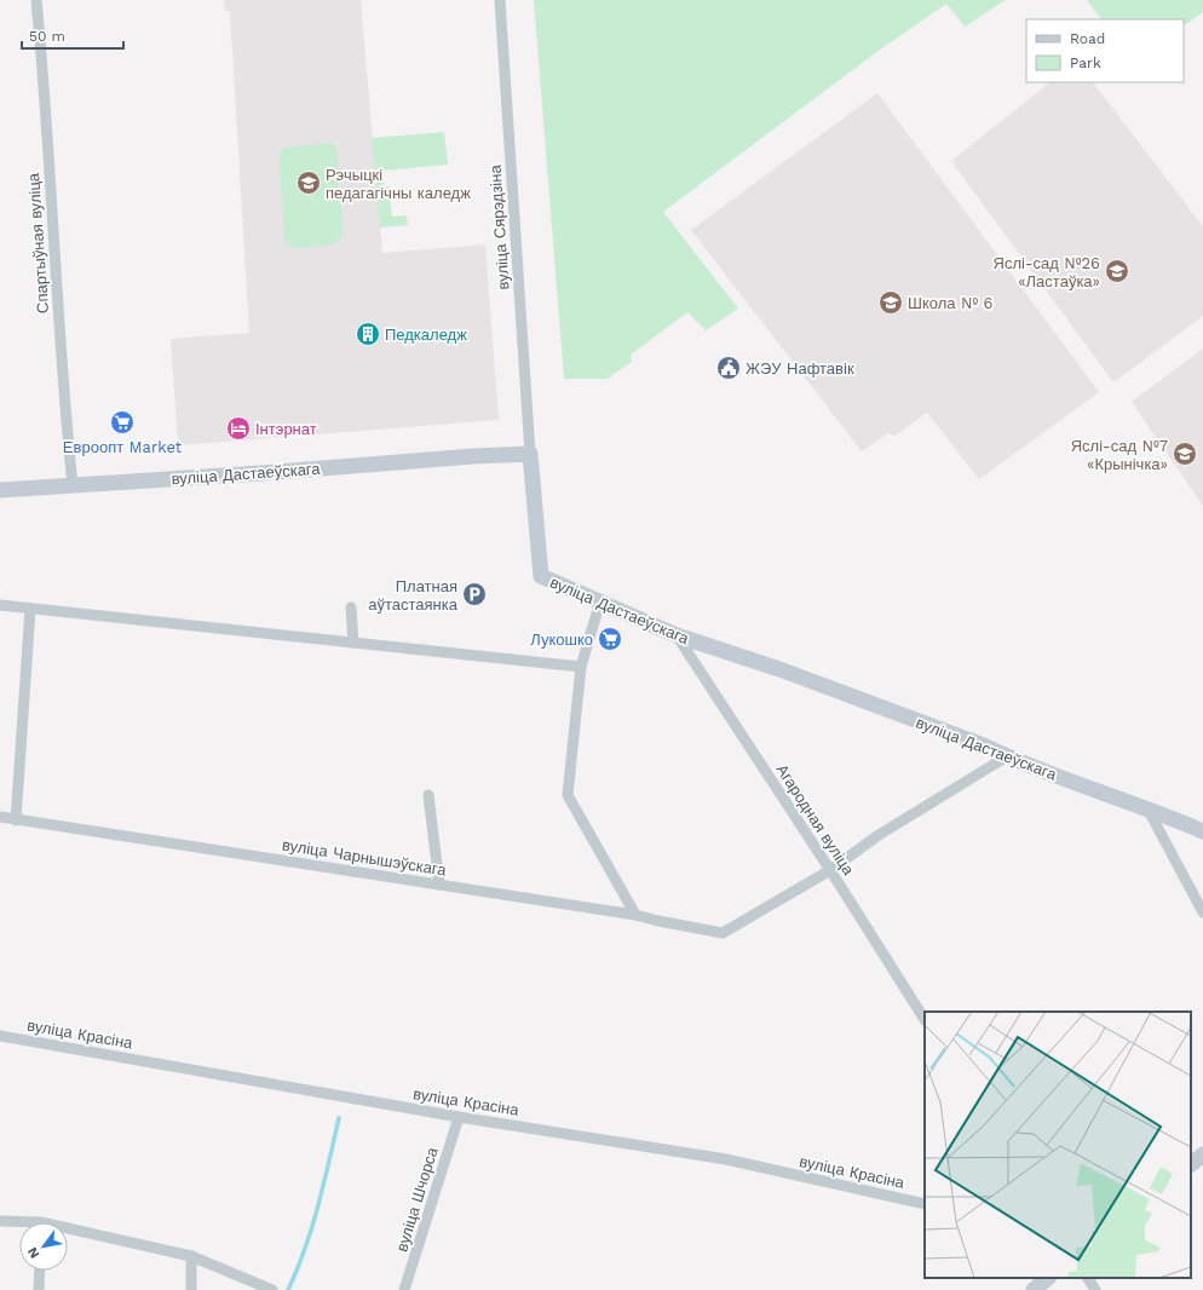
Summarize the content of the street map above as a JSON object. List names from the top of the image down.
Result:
{
  "streets": {
    "street": [
      "вуліца Сярэдзіна",
      "Спартыўная вуліца",
      "вуліца Дастаеўскага",
      "Агародная вуліца",
      "вуліца Чарнышэўскага",
      "вуліца Красіна",
      "вуліца Шчорса"
    ]
  },
  "crossings": [
    ["вуліца Сярэдзіна", "вуліца Дастаеўскага"],
    ["Спартыўная вуліца", "вуліца Дастаеўскага"],
    ["вуліца Дастаеўскага", "Агародная вуліца"],
    ["Агародная вуліца", "вуліца Чарнышэўскага"],
    ["вуліца Красіна", "вуліца Шчорса"]
  ],
  "places": {
    "school or university": [
      "Рэчыцкі педагагічны каледж",
      "Яслі-сад №26 «Ластаўка»",
      "Школа № 6",
      "Яслі-сад №7 «Крынічка»"
    ],
    "building": ["Педкаледж"],
    "public building": ["ЖЭУ Нафтавік"],
    "supermarket": ["Евроопт Market", "Лукошко"],
    "hotel": ["Інтэрнат"],
    "parking": ["Платная аўтастаянка"]
  },
  "legend": ["Road", "Park"],
  "scale_bar": "50 m",
  "north": "bottom left"
}
